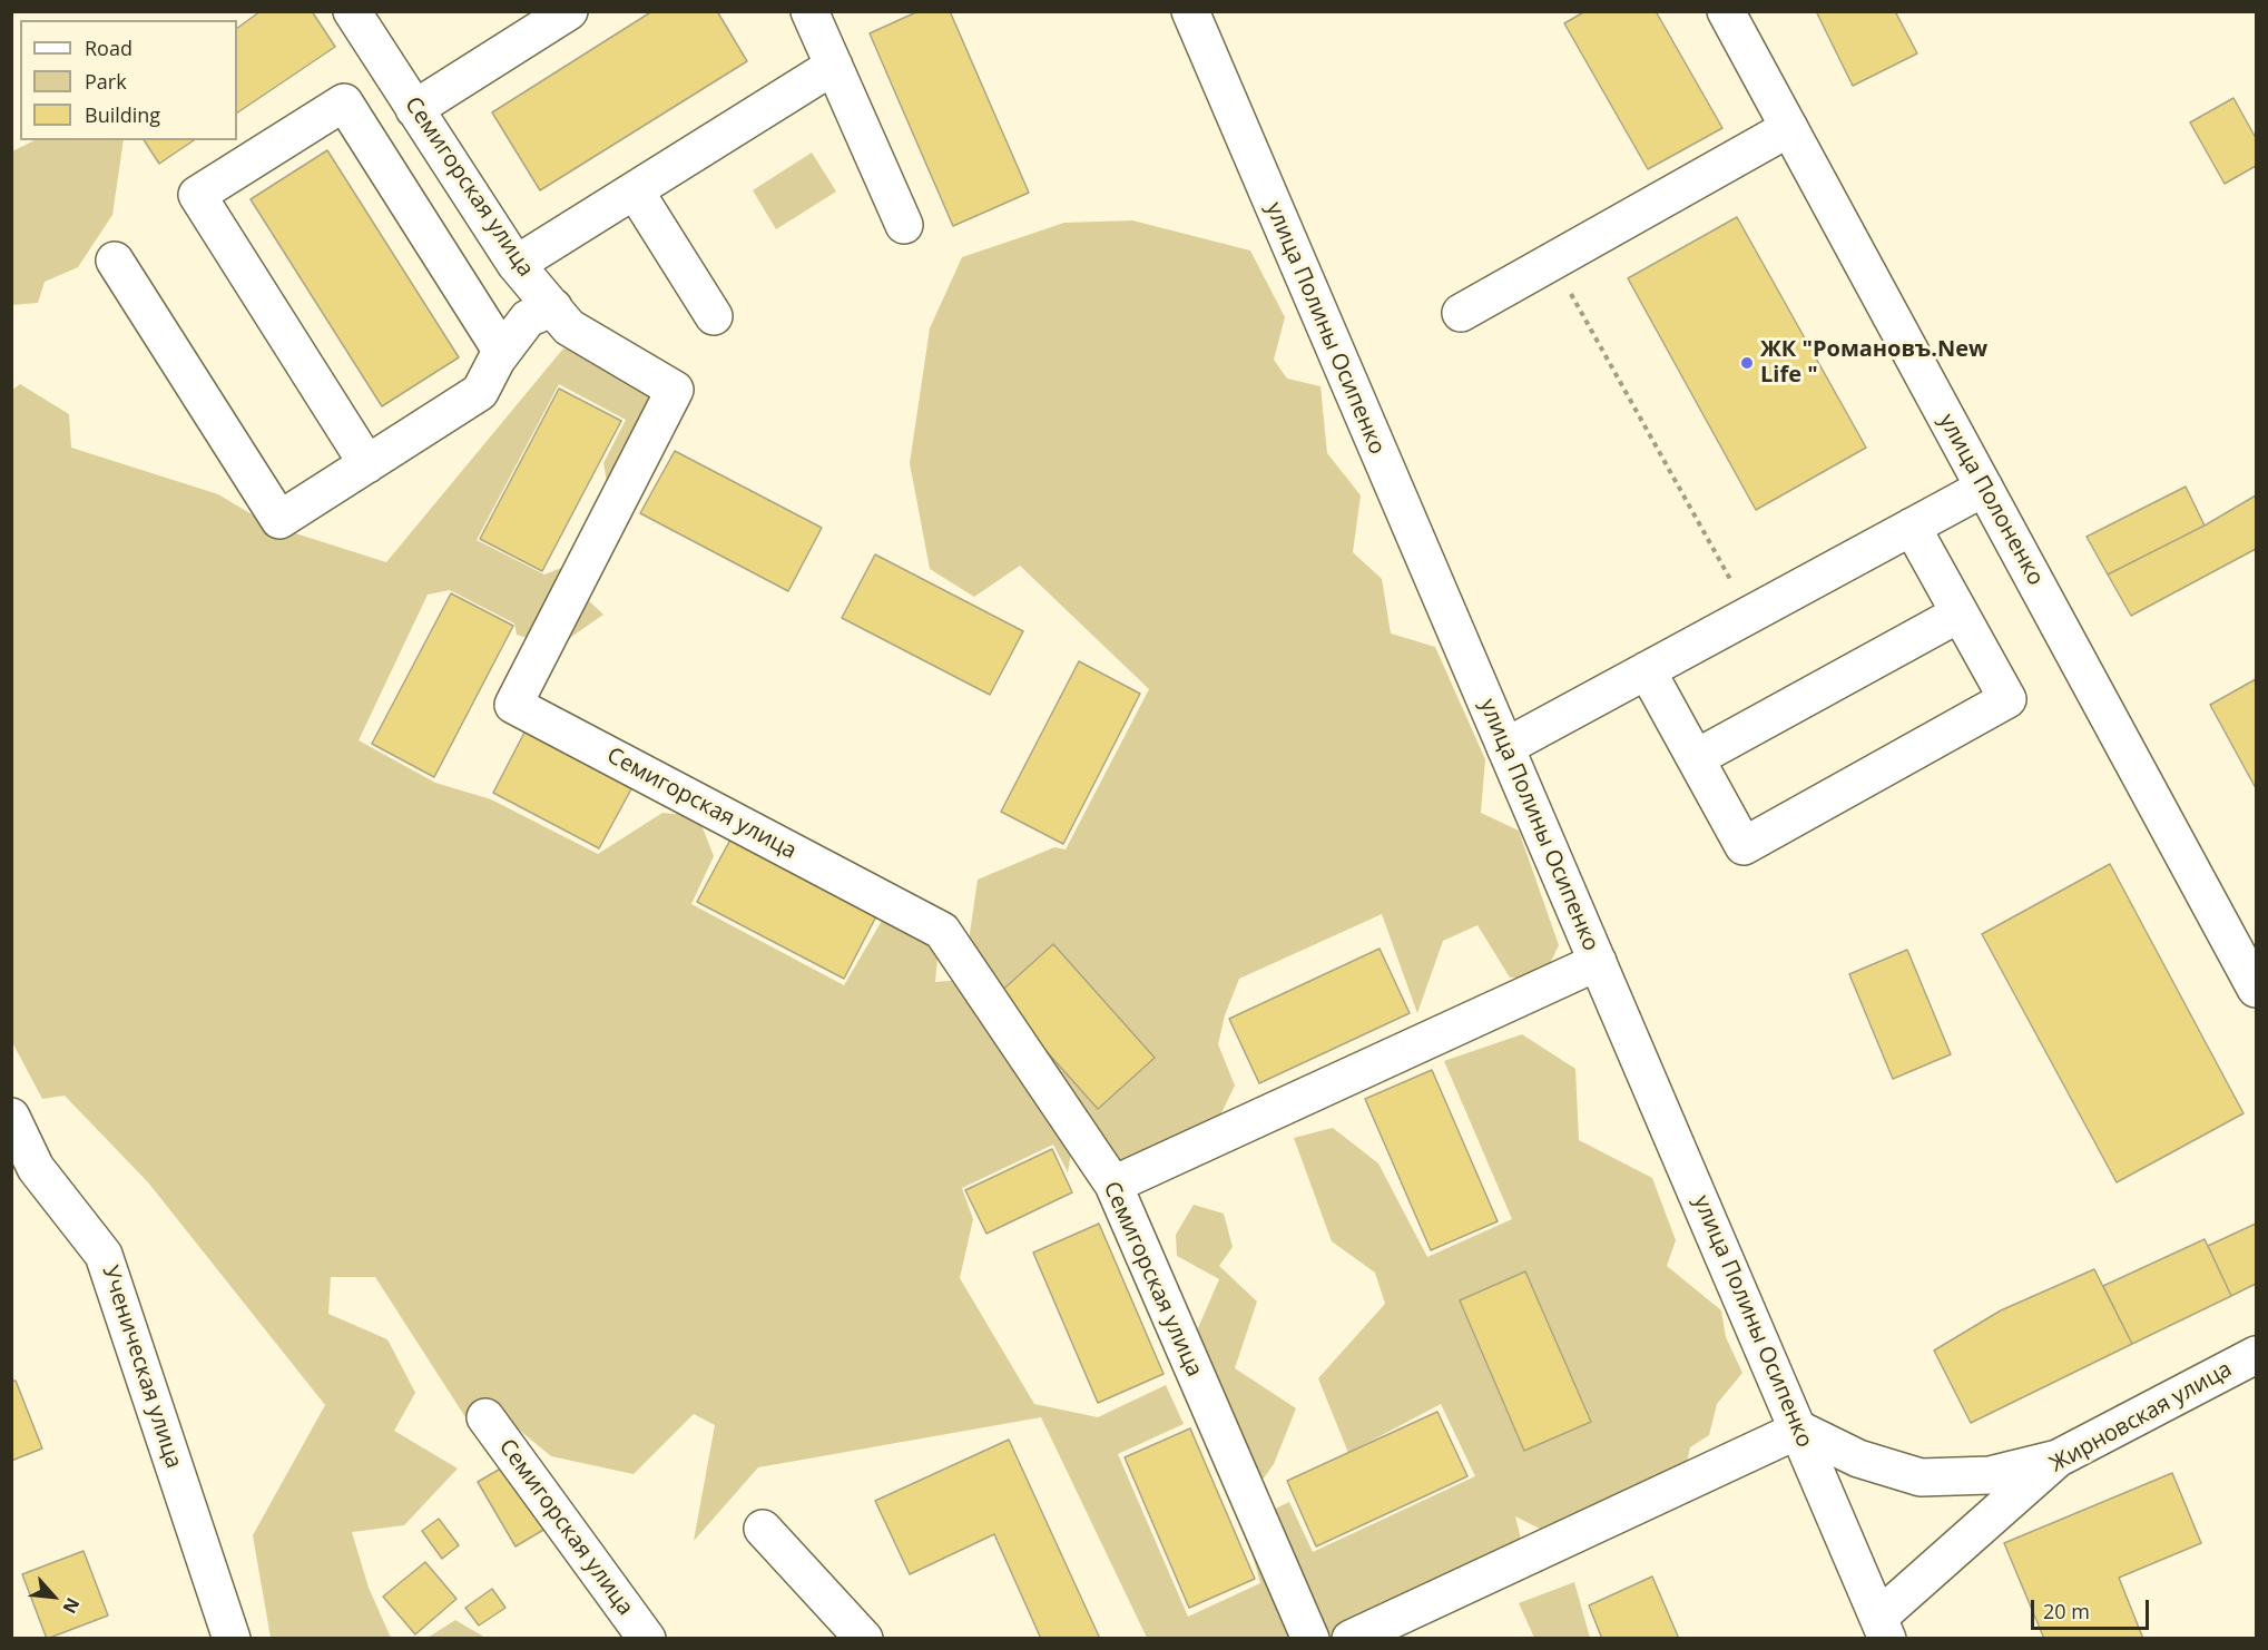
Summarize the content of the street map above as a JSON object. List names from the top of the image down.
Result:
{
  "streets": {
    "street": [
      "Семигорская улица",
      "улица Полины Осипенко",
      "улица Полоненко",
      "Ученическая улица",
      "Жирновская улица"
    ]
  },
  "crossings": [
    ["улица Полины Осипенко", "Жирновская улица"]
  ],
  "places": ["ЖК \"Романовъ.New Life \""],
  "legend": ["Road", "Park", "Building"],
  "scale_bar": "20 m",
  "north": "bottom right"
}
